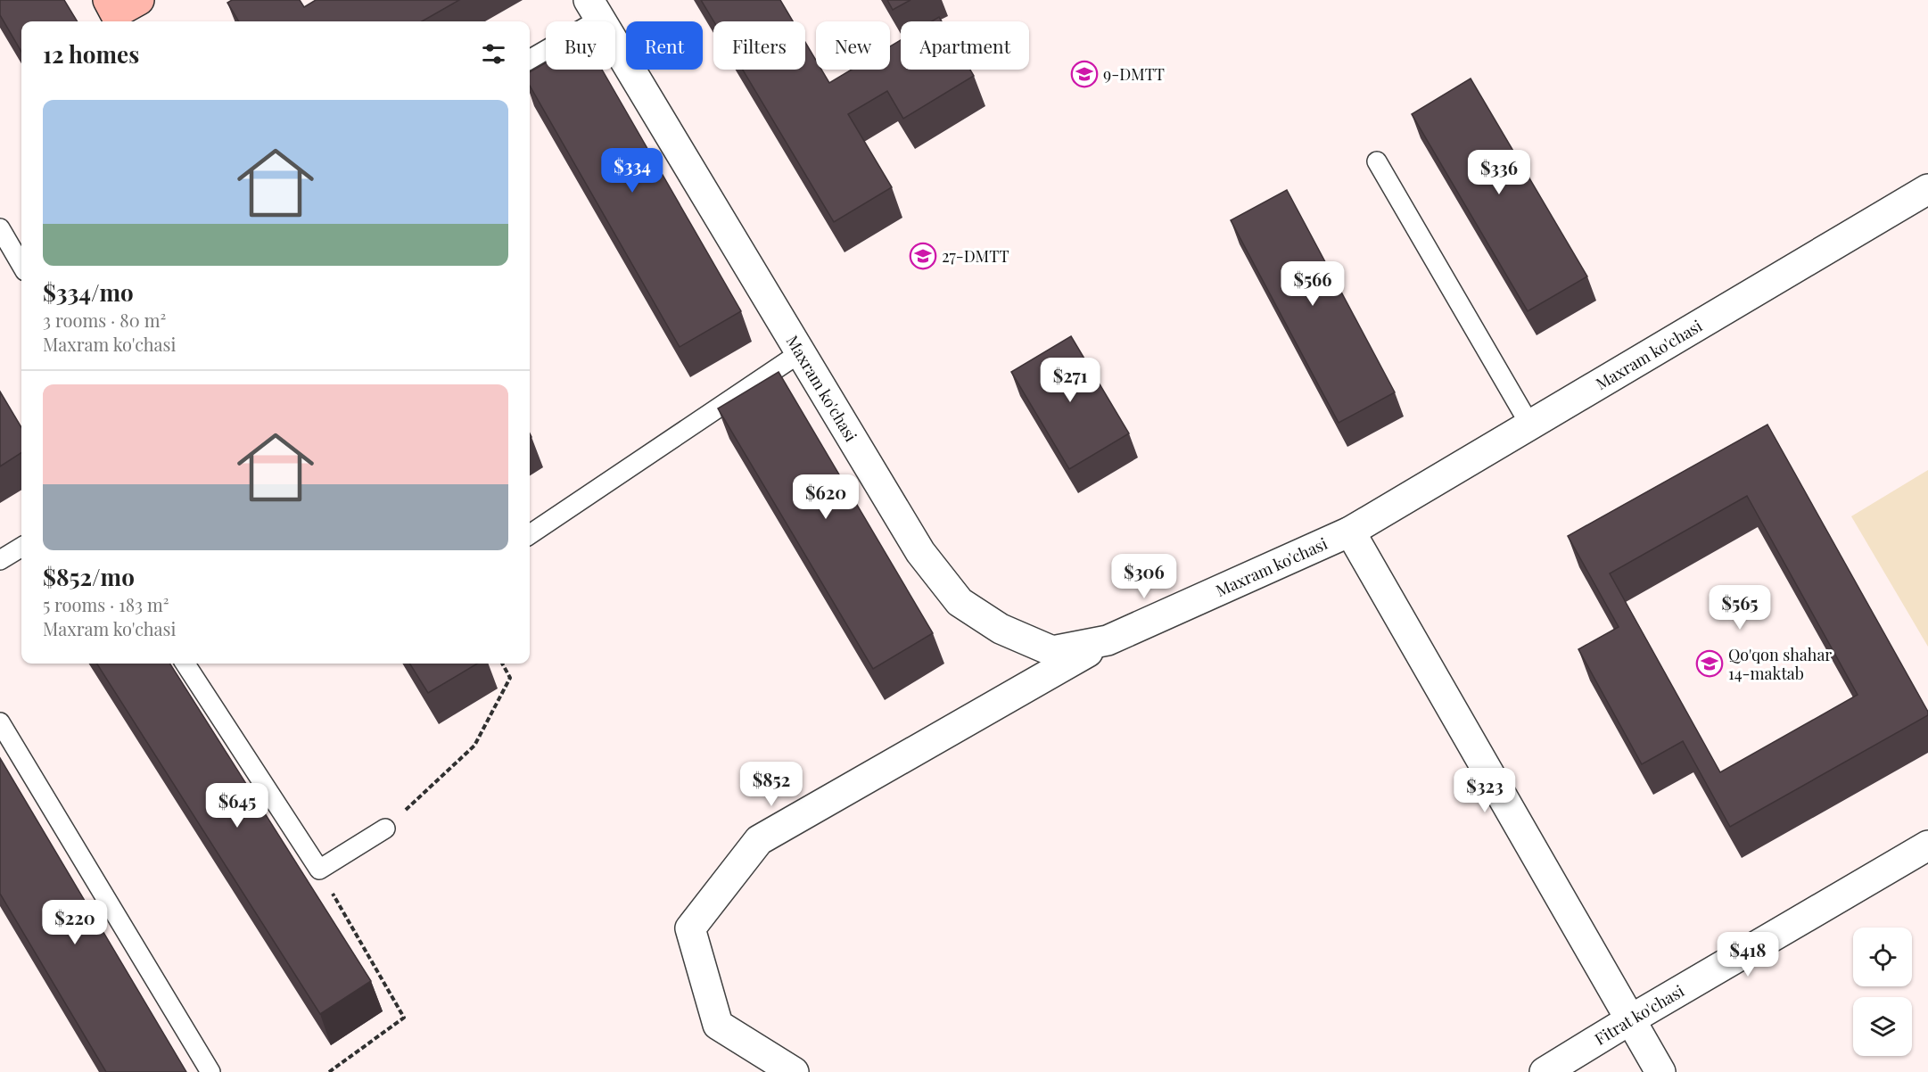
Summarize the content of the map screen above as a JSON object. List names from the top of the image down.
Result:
{
  "streets": {
    "street": ["Maxram ko'chasi", "Fitrat ko'chasi"]
  },
  "places": {
    "school or university": ["9-DMTT", "27-DMTT", "Qo'qon shahar 14-maktab"]
  },
  "page": {
    "chip": [
      "Buy",
      "Rent",
      "Filters",
      "New",
      "Apartment"
    ],
    "heading": "12 homes",
    "list": [
      {
        "name": "$334/mo",
        "note": "3 rooms · 80 m² · Maxram ko'chasi"
      },
      {
        "name": "$852/mo",
        "note": "5 rooms · 183 m² · Maxram ko'chasi"
      }
    ],
    "price": [
      "$334",
      "$336",
      "$566",
      "$271",
      "$620",
      "$306",
      "$565",
      "$852",
      "$323",
      "$645",
      "$220",
      "$418"
    ]
  }
}
